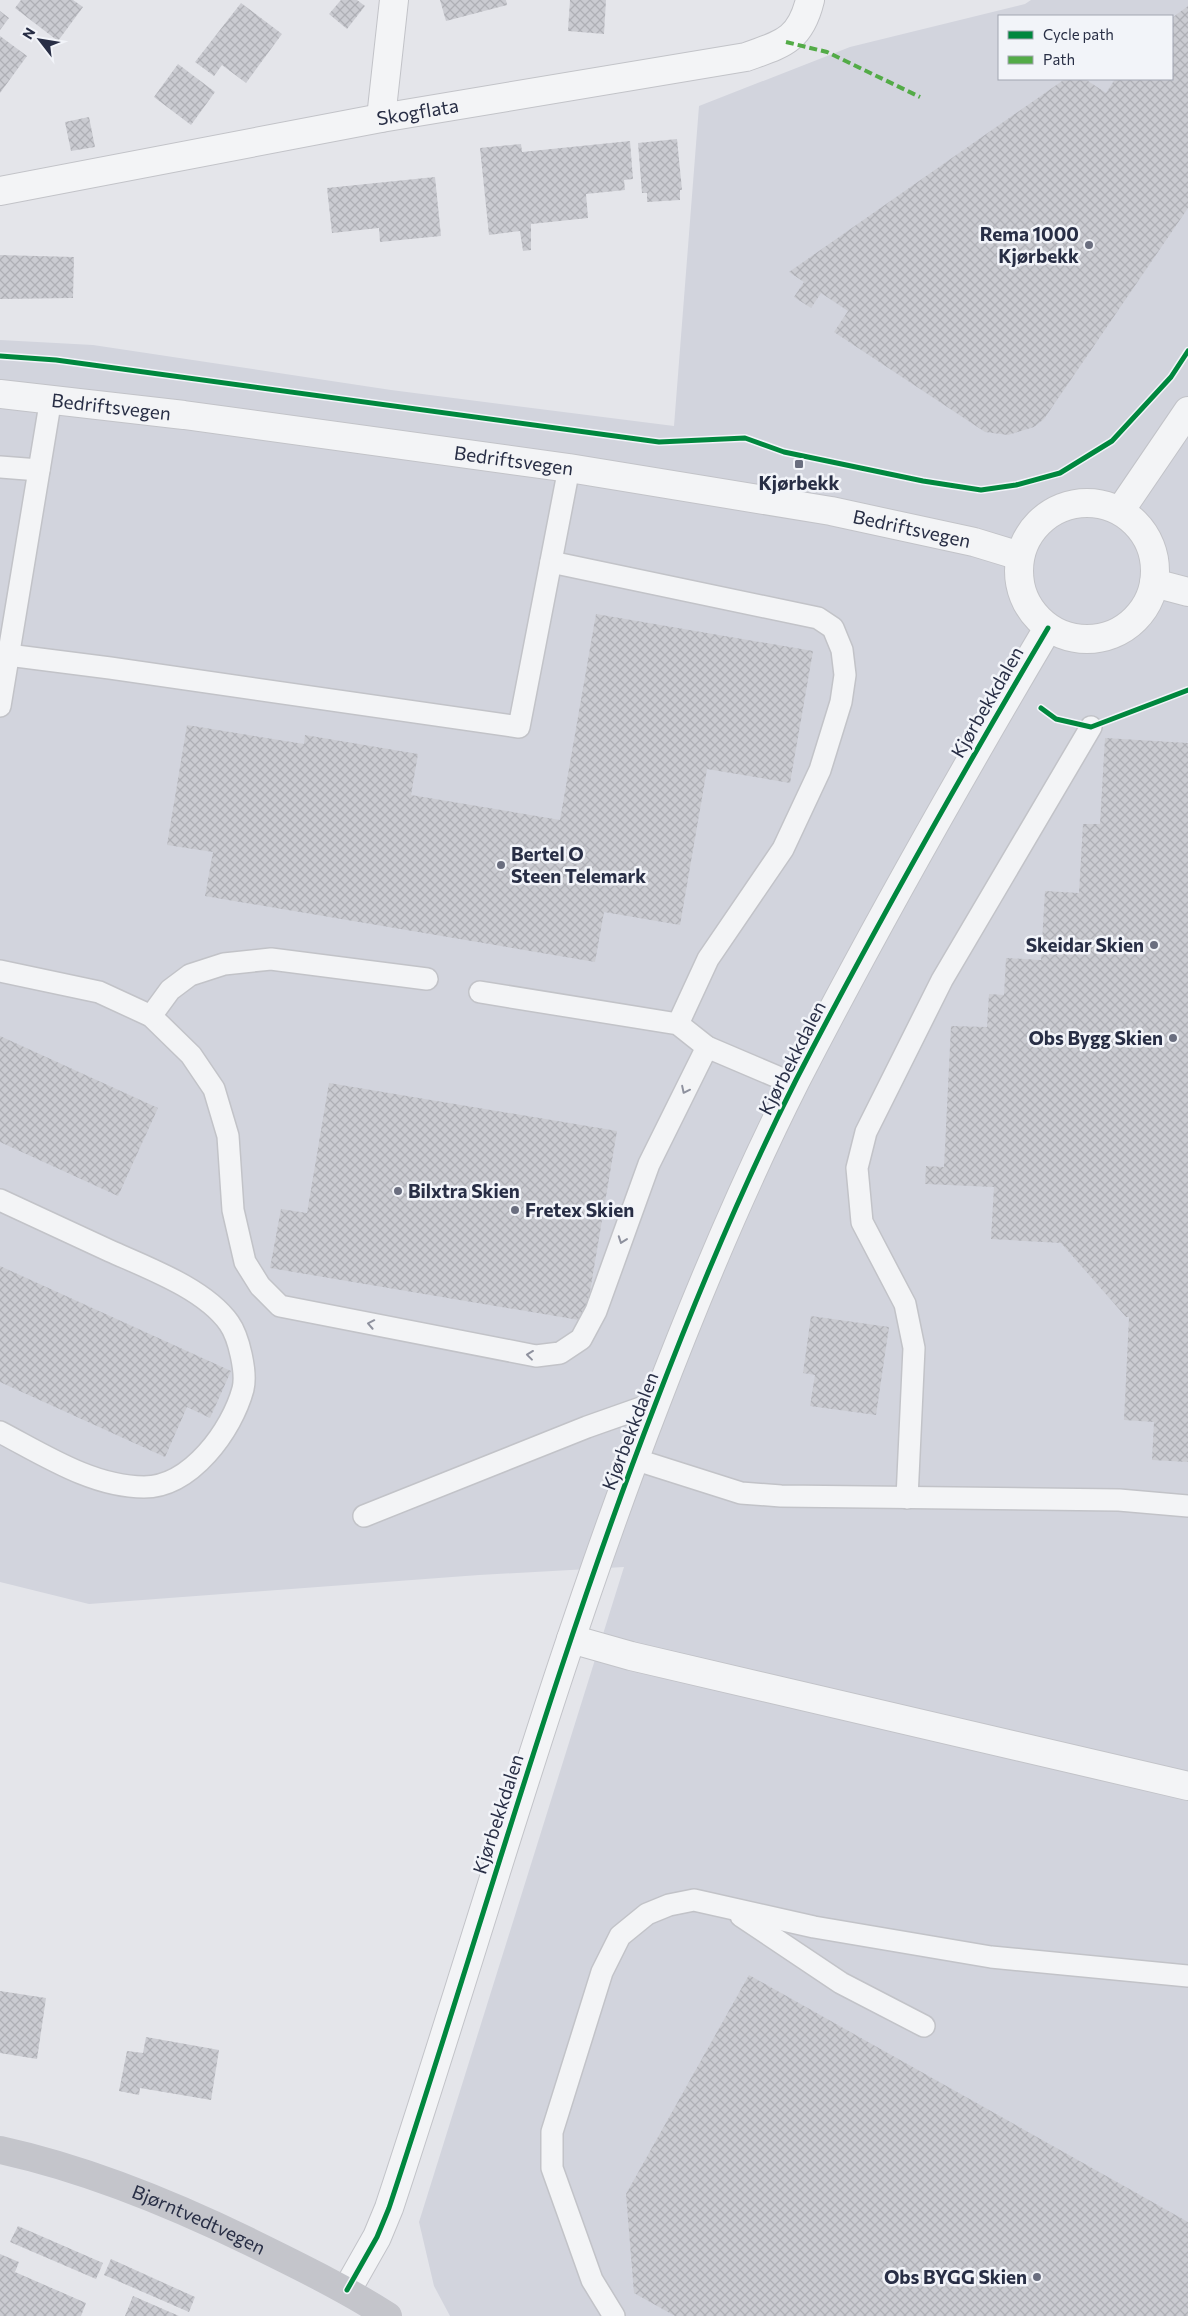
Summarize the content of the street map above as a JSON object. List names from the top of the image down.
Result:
{
  "streets": {
    "main road": ["Bjørntvedtvegen"],
    "street": ["Skogflata", "Bedriftsvegen", "Kjørbekkdalen"]
  },
  "crossings": [
    ["Bedriftsvegen", "Kjørbekkdalen"],
    ["Kjørbekkdalen", "Bjørntvedtvegen"]
  ],
  "places": {
    "other": [
      "Rema 1000 Kjørbekk",
      "Bertel O Steen Telemark",
      "Skeidar Skien",
      "Obs Bygg Skien",
      "Bilxtra Skien",
      "Fretex Skien",
      "Obs BYGG Skien"
    ],
    "transit": ["Kjørbekk"]
  },
  "legend": ["Cycle path", "Path"],
  "north": "top left"
}
